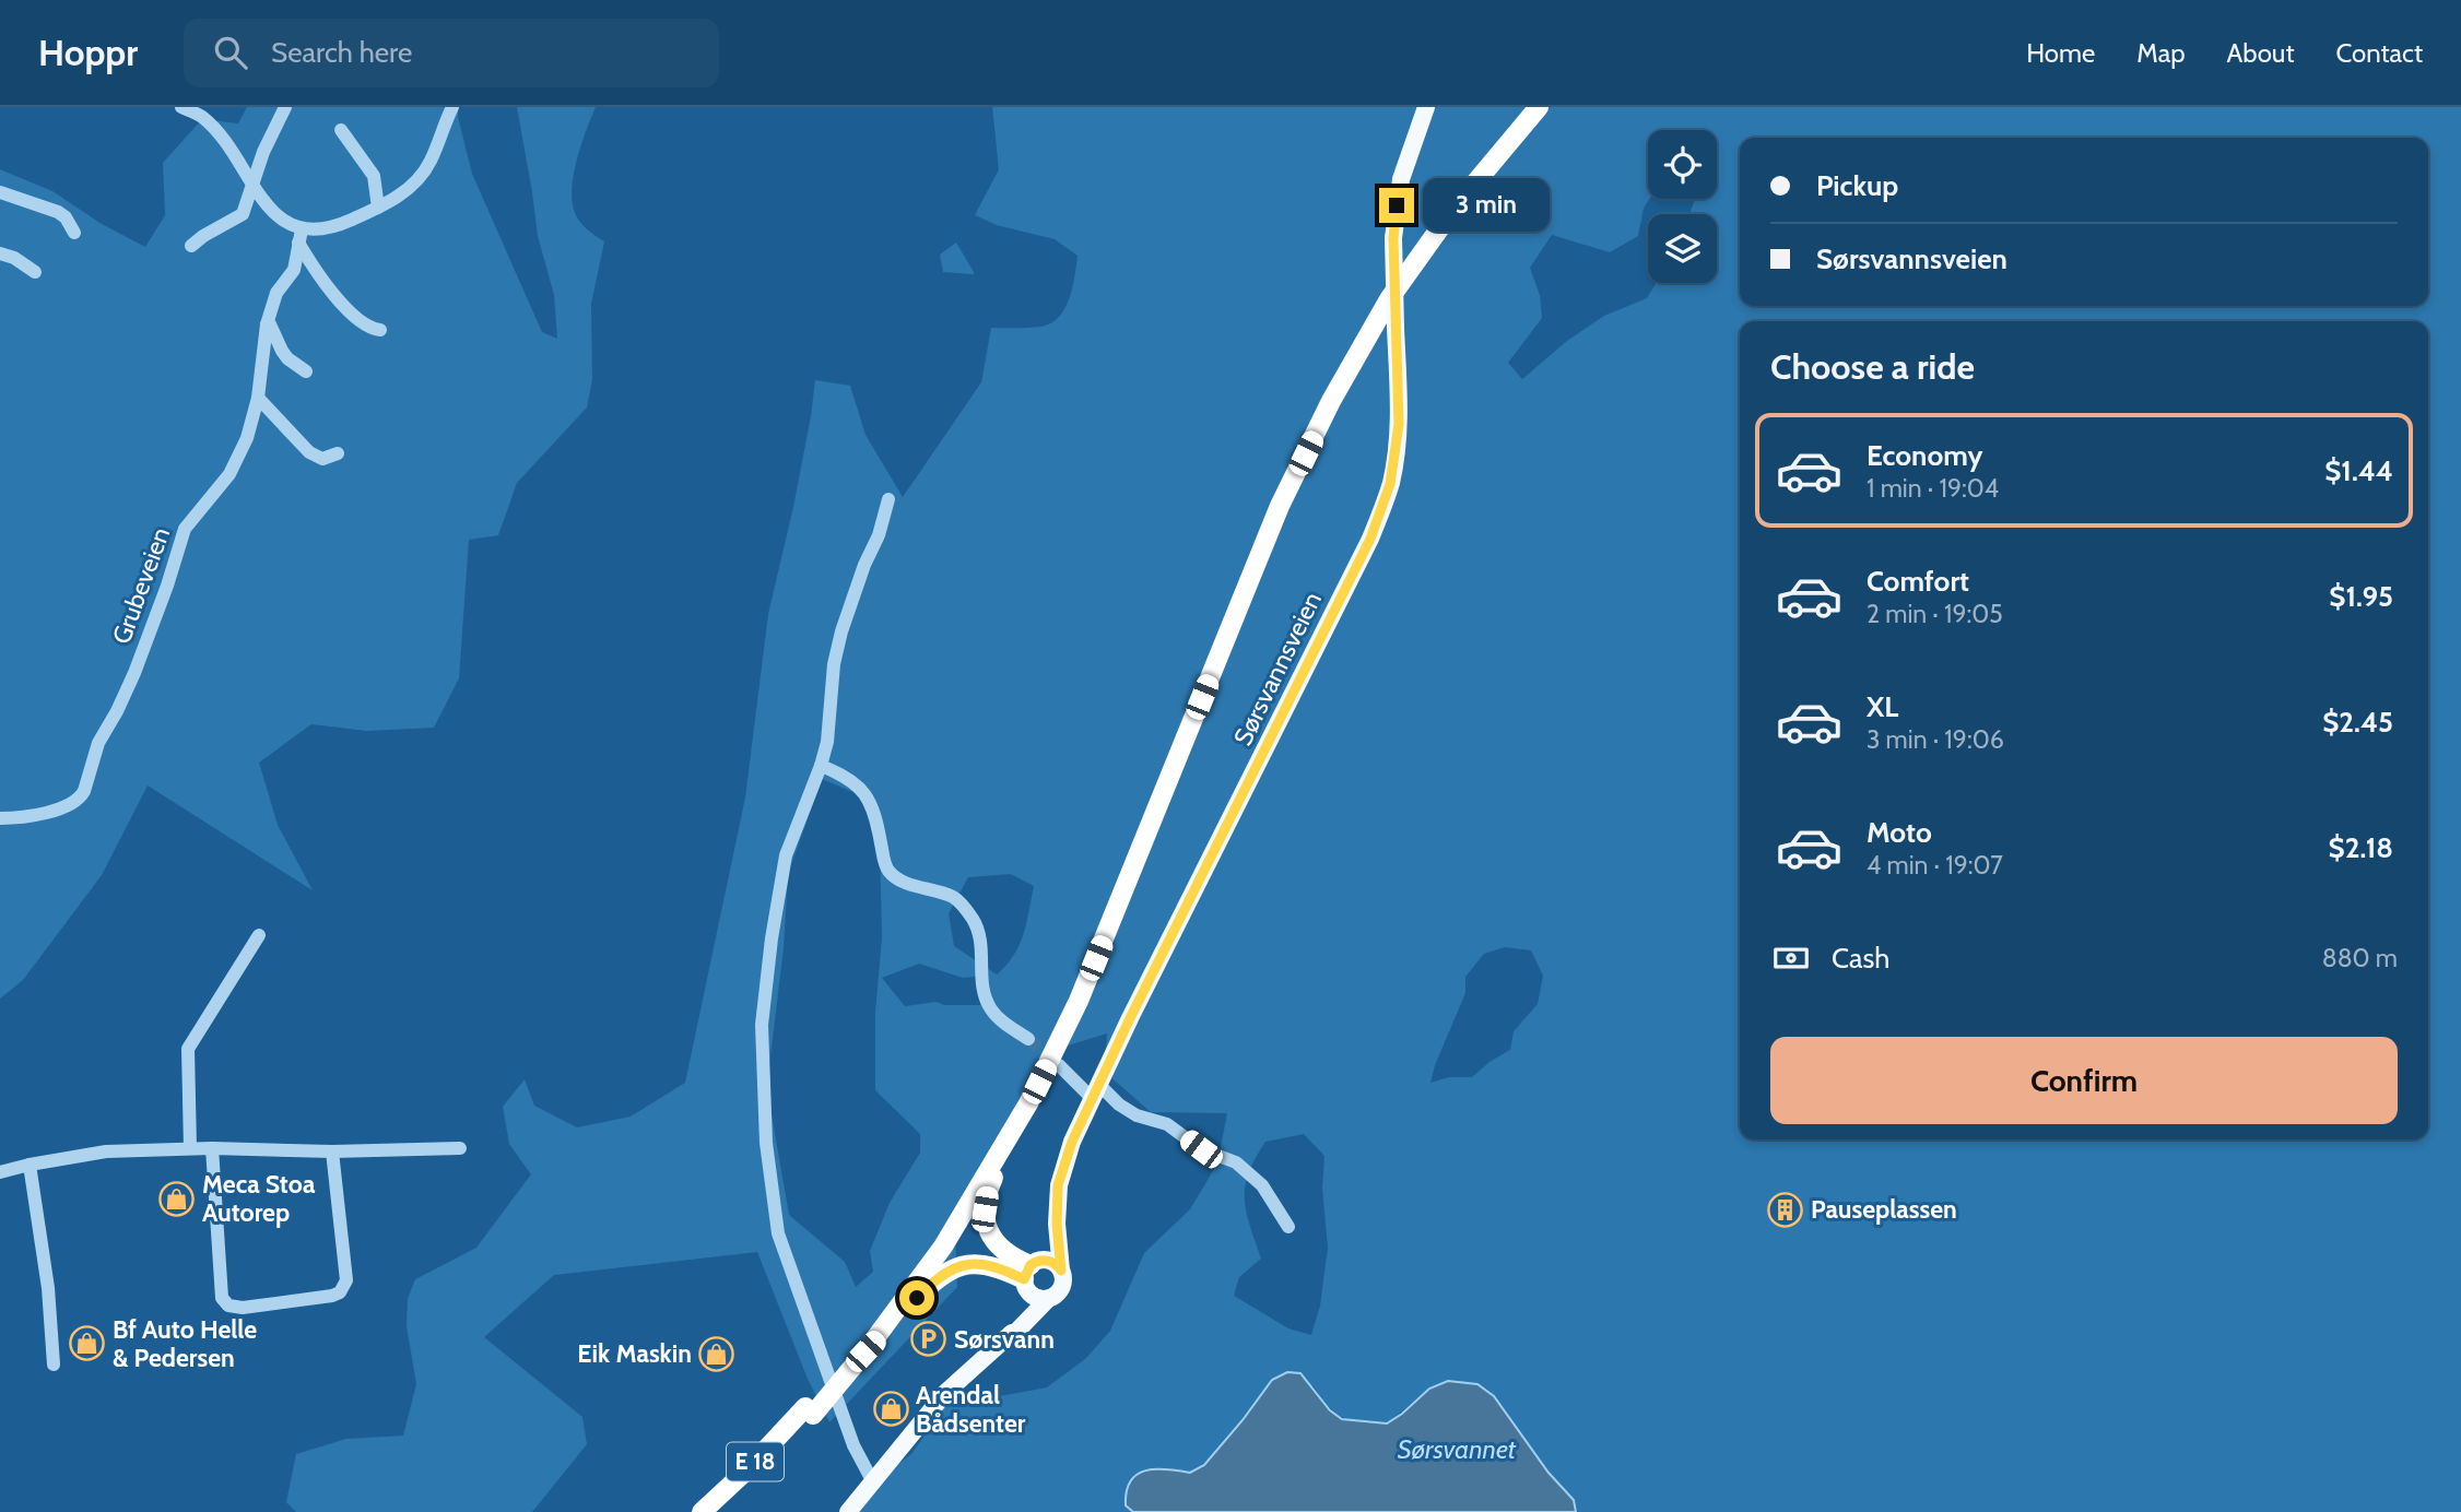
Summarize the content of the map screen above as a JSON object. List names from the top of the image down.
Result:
{
  "streets": {
    "highway": ["E 18"],
    "main road": ["Sørsvannsveien"],
    "street": ["Grubeveien"]
  },
  "crossings": [
    ["Sørsvannsveien", "E 18"]
  ],
  "water": ["Sørsvannet"],
  "places": {
    "shop": [
      "Meca Stoa Autorep",
      "Bf Auto Helle & Pedersen",
      "Eik Maskin",
      "Arendal Bådsenter"
    ],
    "building": ["Pauseplassen"],
    "parking": ["Sørsvann"]
  },
  "page": {
    "header": "Hoppr",
    "search": "Search here",
    "nav": [
      "Home",
      "Map",
      "About",
      "Contact"
    ],
    "banner": ["Pickup", "Sørsvannsveien"],
    "bubble": "3 min",
    "heading": "Choose a ride",
    "list": [
      {
        "name": "Economy",
        "note": "1 min · 19:04",
        "value": "$1.44"
      },
      {
        "name": "Comfort",
        "note": "2 min · 19:05",
        "value": "$1.95"
      },
      {
        "name": "XL",
        "note": "3 min · 19:06",
        "value": "$2.45"
      },
      {
        "name": "Moto",
        "note": "4 min · 19:07",
        "value": "$2.18"
      }
    ],
    "pay": ["Cash", "880 m"],
    "buttons": "Confirm"
  }
}
